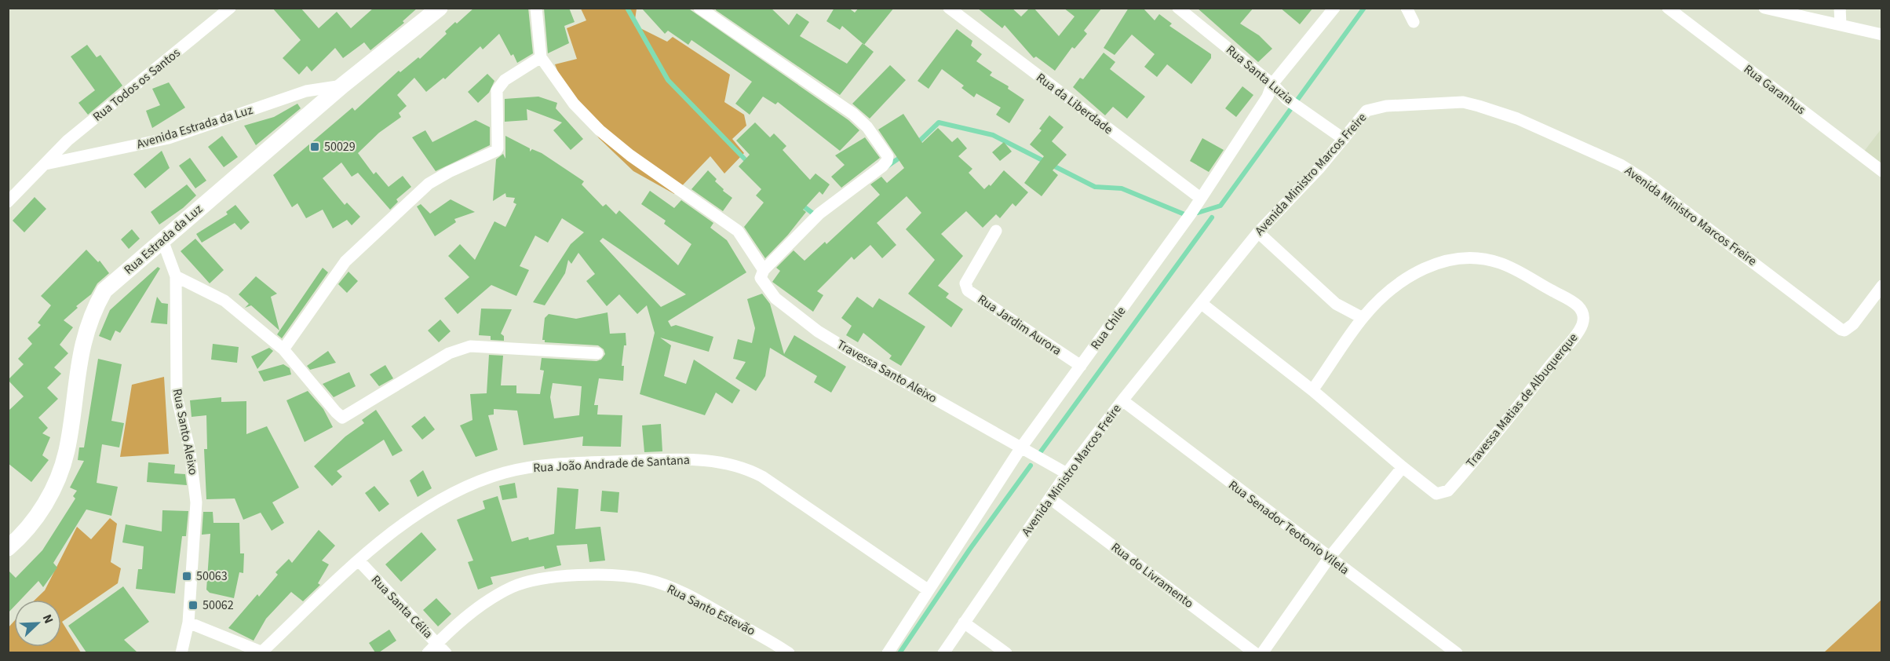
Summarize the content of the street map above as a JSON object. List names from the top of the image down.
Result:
{
  "streets": {
    "main road": ["Rua Estrada da Luz"],
    "street": [
      "Rua Santa Luzia",
      "Rua Todos os Santos",
      "Rua Garanhus",
      "Rua da Liberdade",
      "Avenida Estrada da Luz",
      "Avenida Ministro Marcos Freire",
      "Rua Jardim Aurora",
      "Rua Chile",
      "Travessa Santo Aleixo",
      "Travessa Matias de Albuquerque",
      "Rua Santo Aleixo",
      "Rua João Andrade de Santana",
      "Rua Senador Teotonio Vilela",
      "Rua do Livramento",
      "Rua Santa Célia",
      "Rua Santo Estevão"
    ]
  },
  "crossings": [
    ["Rua Santa Luzia", "Avenida Ministro Marcos Freire"],
    ["Rua Santa Luzia", "Rua Chile"],
    ["Rua Todos os Santos", "Avenida Estrada da Luz"],
    ["Rua da Liberdade", "Rua Chile"],
    ["Avenida Estrada da Luz", "Rua Estrada da Luz"],
    ["Avenida Ministro Marcos Freire", "Travessa Santo Aleixo"],
    ["Avenida Ministro Marcos Freire", "Rua Senador Teotonio Vilela"],
    ["Avenida Ministro Marcos Freire", "Rua do Livramento"],
    ["Rua Estrada da Luz", "Rua Santo Aleixo"],
    ["Rua Jardim Aurora", "Rua Chile"],
    ["Rua Chile", "Travessa Santo Aleixo"],
    ["Rua Chile", "Rua João Andrade de Santana"],
    ["Rua João Andrade de Santana", "Rua Santa Célia"],
    ["Rua Santa Célia", "Rua Santo Estevão"]
  ],
  "places": {
    "transit": ["50029", "50063", "50062"]
  },
  "north": "top right"
}
